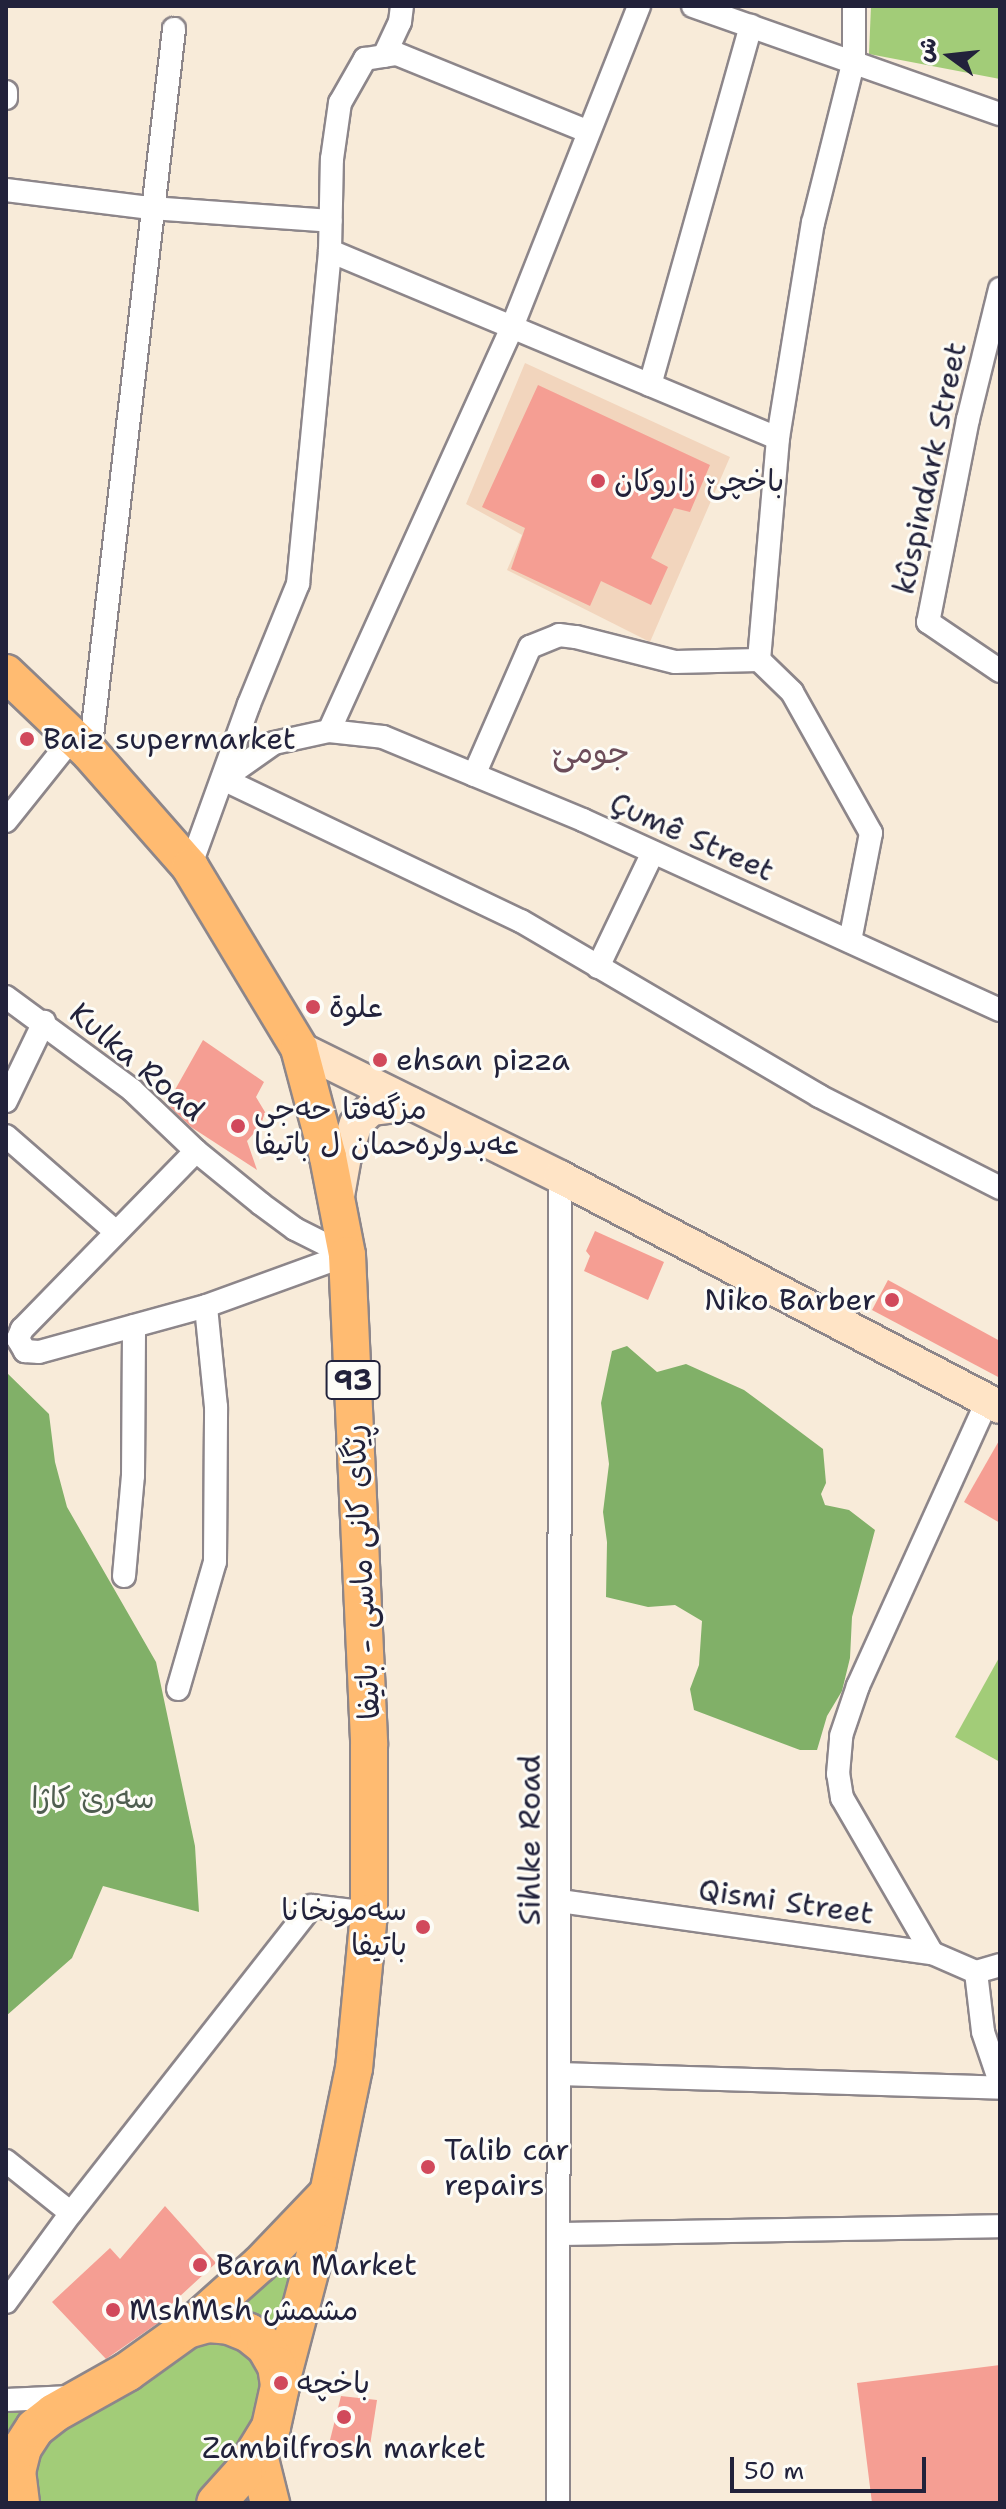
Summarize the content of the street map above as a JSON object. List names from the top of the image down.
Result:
{
  "streets": {
    "main road": ["93", "ڕێگای کانی ماسی - باتيفا"],
    "street": [
      "kûspindark Street",
      "Çumê Street",
      "Kulka Road",
      "Sihlke Road",
      "Qismi Street"
    ]
  },
  "crossings": [
    ["Kulka Road", "ڕێگای کانی ماسی - باتيفا"],
    ["Sihlke Road", "Qismi Street"]
  ],
  "districts": ["جومێ"],
  "parks": ["سەرێ کاژا"],
  "places": [
    "باخچێ زاروکان",
    "Baiz supermarket",
    "علوة",
    "ehsan pizza",
    "مزگەفتا حەجی عەبدولرەحمان ل باتیفا",
    "Niko Barber",
    "سه‌مونخانا باتيفا",
    "Talib car repairs",
    "Baran Market",
    "MshMsh مشمش",
    "باخچە",
    "Zambilfrosh market"
  ],
  "scale_bar": "50 m",
  "north": "left"
}
